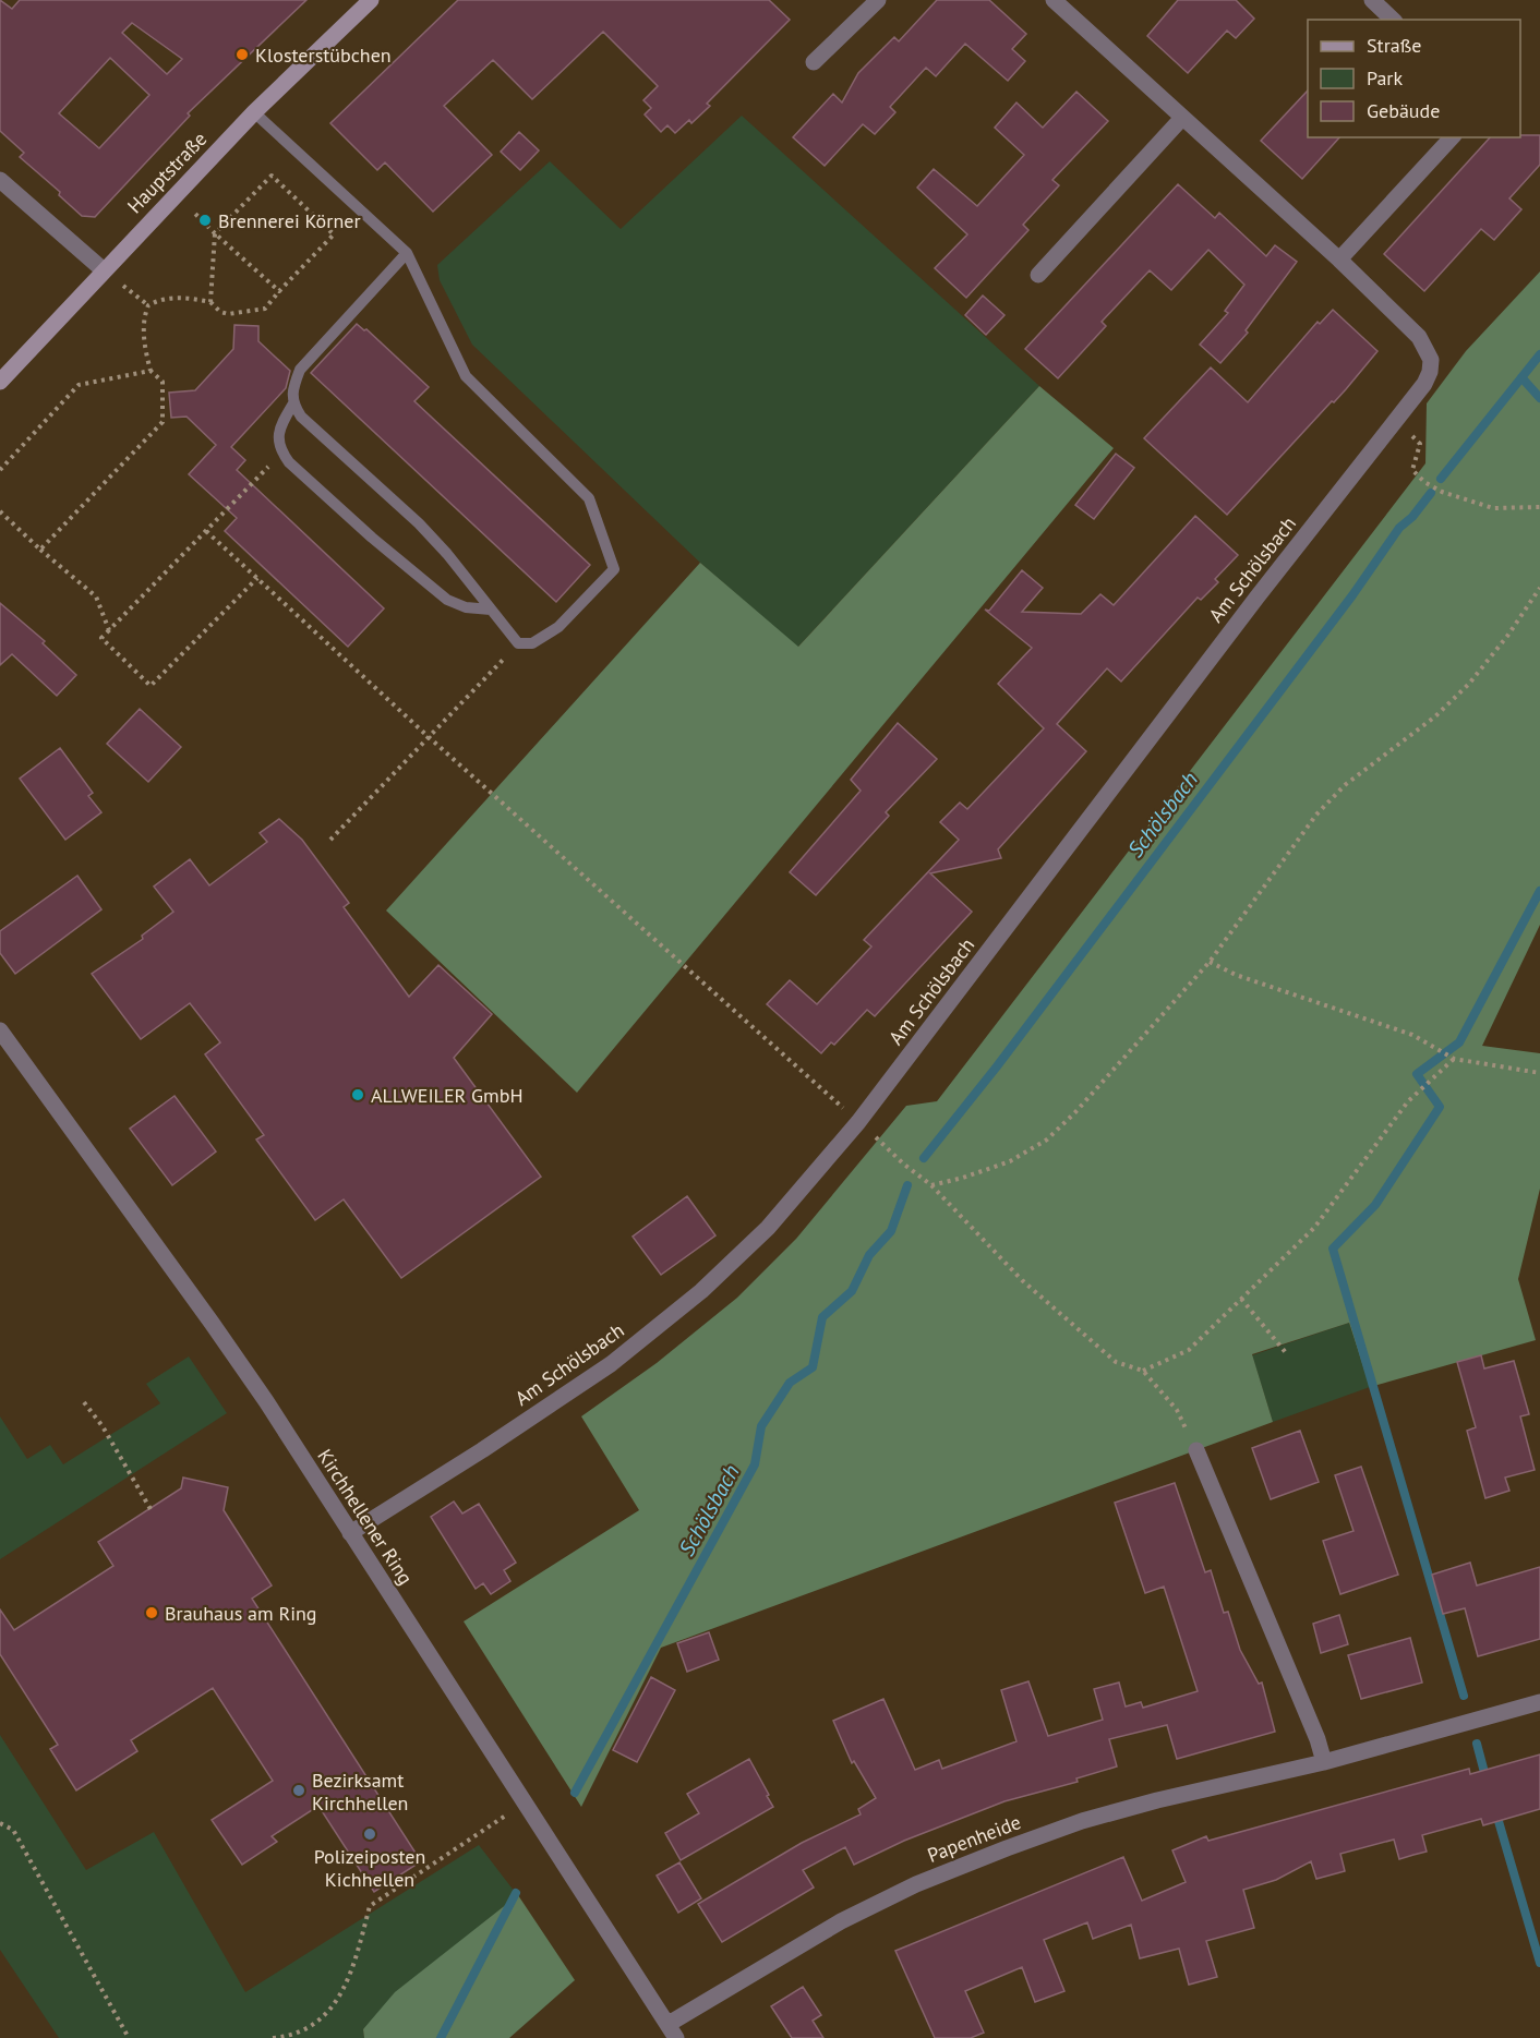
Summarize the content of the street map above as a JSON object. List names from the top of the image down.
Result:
{
  "streets": {
    "street": [
      "Hauptstraße",
      "Am Schölsbach",
      "Kirchhellener Ring",
      "Papenheide"
    ]
  },
  "crossings": [
    ["Am Schölsbach", "Kirchhellener Ring"],
    ["Kirchhellener Ring", "Papenheide"]
  ],
  "water": ["Schölsbach"],
  "places": [
    "Klosterstübchen",
    "Brennerei Körner",
    "ALLWEILER GmbH",
    "Brauhaus am Ring",
    "Bezirksamt Kirchhellen",
    "Polizeiposten Kichhellen"
  ],
  "legend": ["Straße", "Park", "Gebäude"]
}
